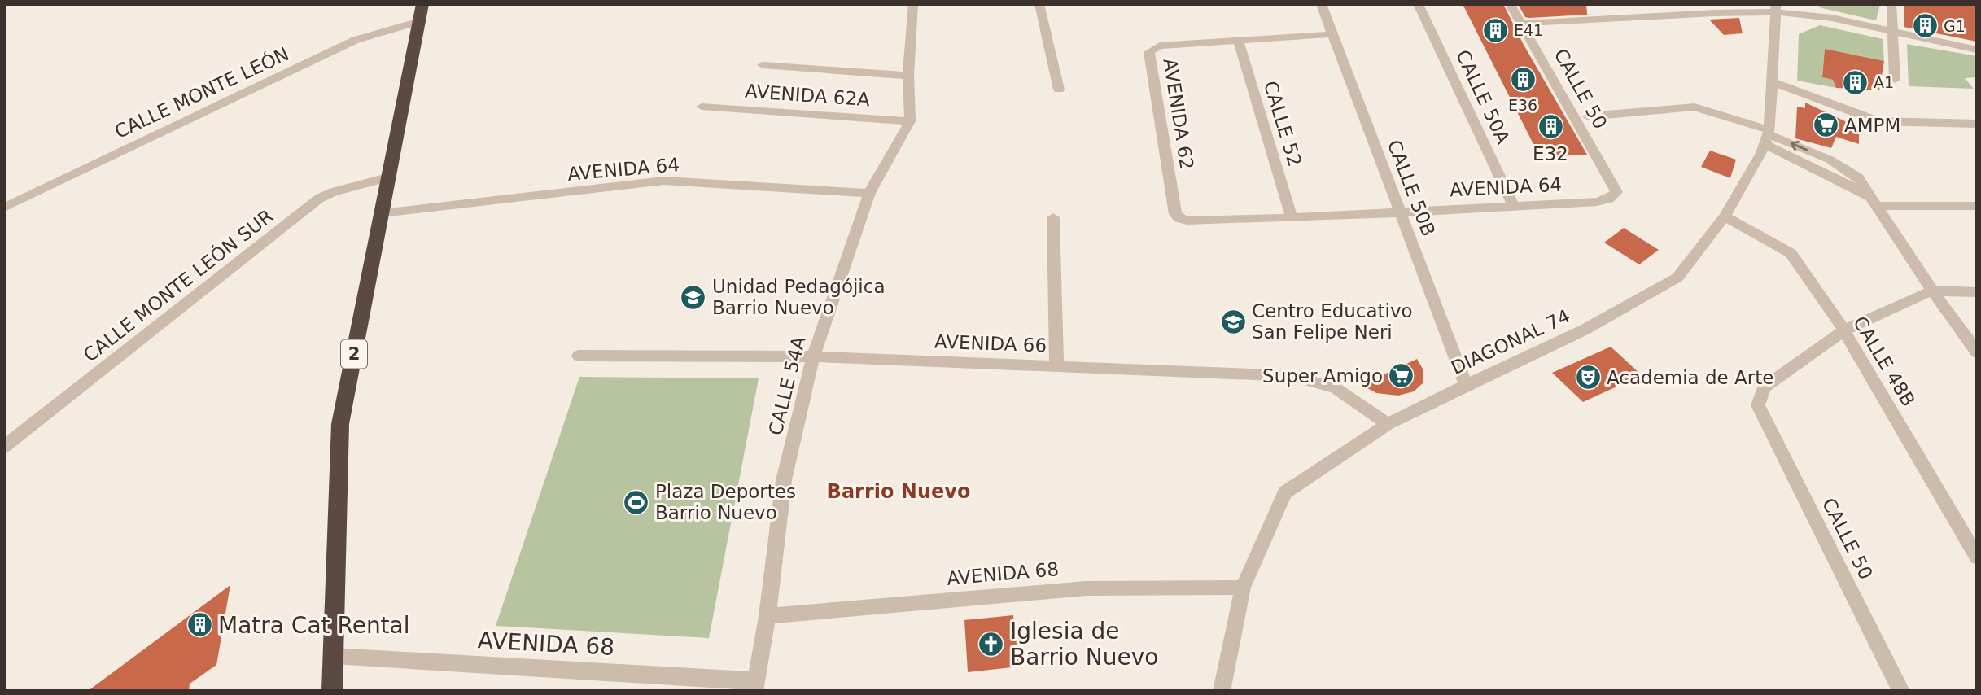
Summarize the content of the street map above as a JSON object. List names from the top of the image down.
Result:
{
  "streets": {
    "highway": ["2"],
    "street": [
      "CALLE 50",
      "CALLE MONTE LEÓN",
      "AVENIDA 62A",
      "CALLE 50A",
      "AVENIDA 62",
      "CALLE 52",
      "AVENIDA 64",
      "CALLE 50B",
      "CALLE MONTE LEÓN SUR",
      "DIAGONAL 74",
      "AVENIDA 66",
      "CALLE 48B",
      "CALLE 54A",
      "AVENIDA 68"
    ]
  },
  "crossings": [
    ["CALLE 50", "AVENIDA 64"],
    ["CALLE 50", "CALLE 48B"],
    ["CALLE MONTE LEÓN", "2"],
    ["AVENIDA 62A", "CALLE 54A"],
    ["CALLE 50A", "AVENIDA 64"],
    ["AVENIDA 62", "CALLE 52"],
    ["AVENIDA 62", "AVENIDA 64"],
    ["AVENIDA 62", "CALLE 50B"],
    ["CALLE 52", "AVENIDA 64"],
    ["AVENIDA 64", "CALLE 50B"],
    ["AVENIDA 64", "2"],
    ["AVENIDA 64", "CALLE 54A"],
    ["CALLE 50B", "DIAGONAL 74"],
    ["CALLE MONTE LEÓN SUR", "2"],
    ["DIAGONAL 74", "AVENIDA 66"],
    ["DIAGONAL 74", "CALLE 48B"],
    ["DIAGONAL 74", "AVENIDA 68"],
    ["AVENIDA 66", "CALLE 54A"],
    ["2", "AVENIDA 68"],
    ["CALLE 54A", "AVENIDA 68"]
  ],
  "districts": ["Barrio Nuevo"],
  "places": {
    "building": [
      "G1",
      "E41",
      "E36",
      "A1",
      "E32",
      "Matra Cat Rental"
    ],
    "supermarket": ["AMPM", "Super Amigo"],
    "school or university": ["Unidad Pedagójica Barrio Nuevo", "Centro Educativo San Felipe Neri"],
    "theatre": ["Academia de Arte"],
    "sports": ["Plaza Deportes Barrio Nuevo"],
    "church": ["Iglesia de Barrio Nuevo"]
  }
}
